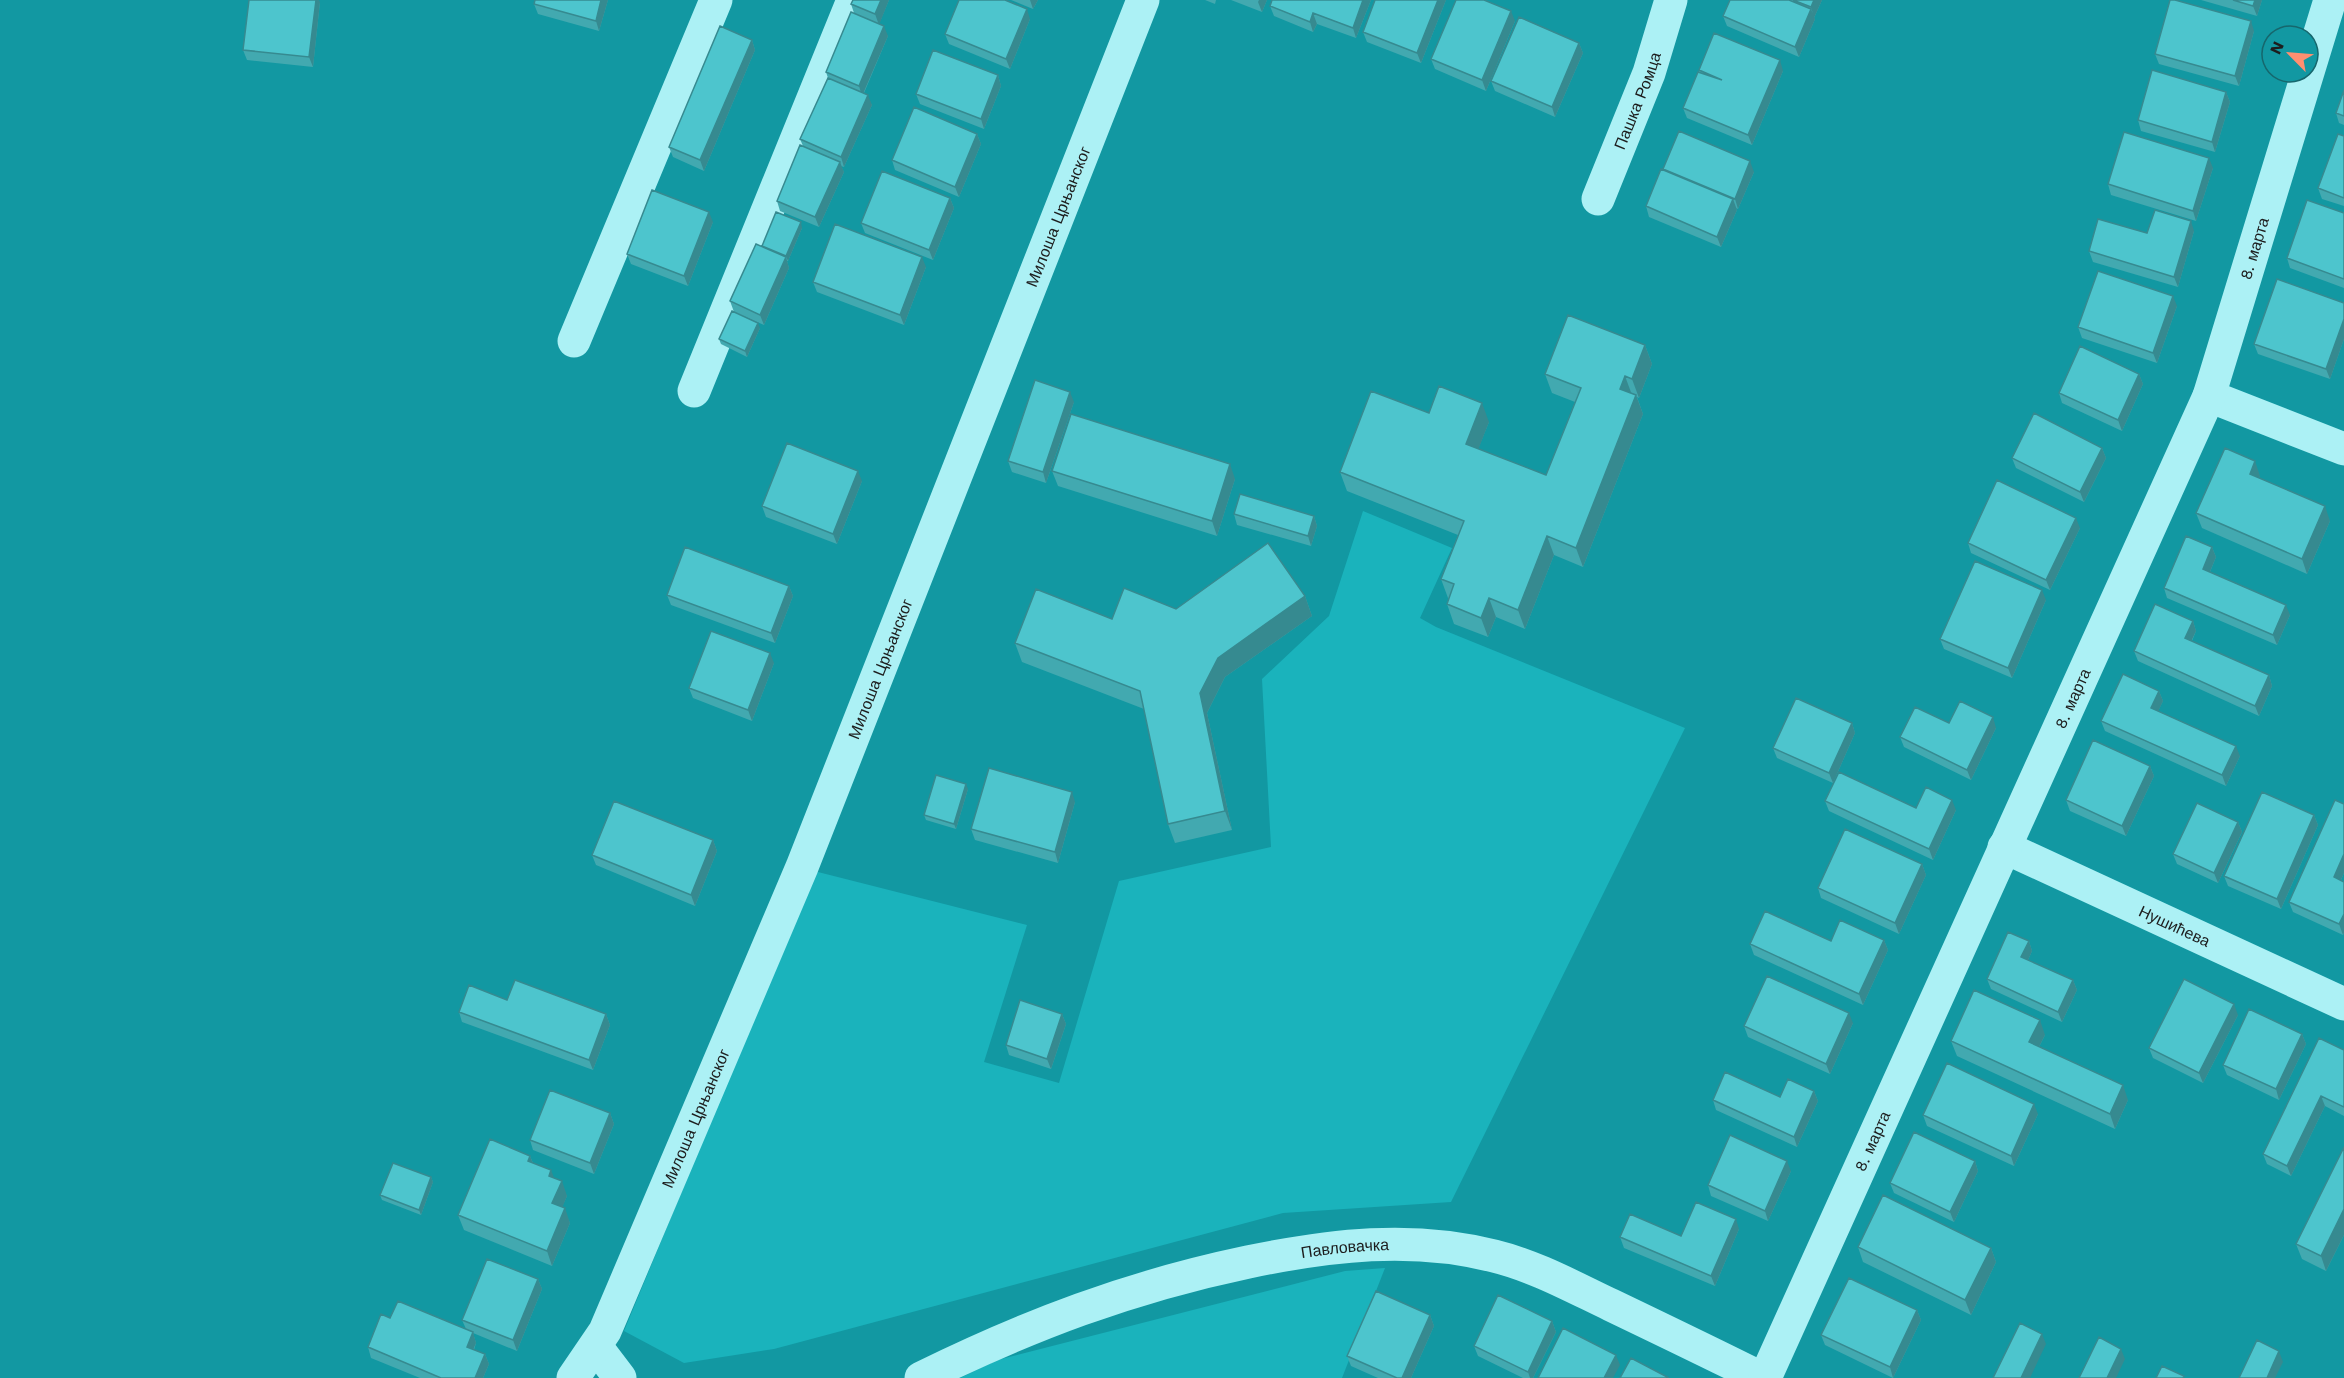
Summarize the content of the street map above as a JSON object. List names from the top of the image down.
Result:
{
  "streets": {
    "street": [
      "Пашка Ромца",
      "Милоша Црњанског",
      "8. марта",
      "Нушићева",
      "Павловачка"
    ]
  },
  "crossings": [
    ["8. марта", "Нушићева"],
    ["8. марта", "Павловачка"]
  ],
  "north": "top left"
}
